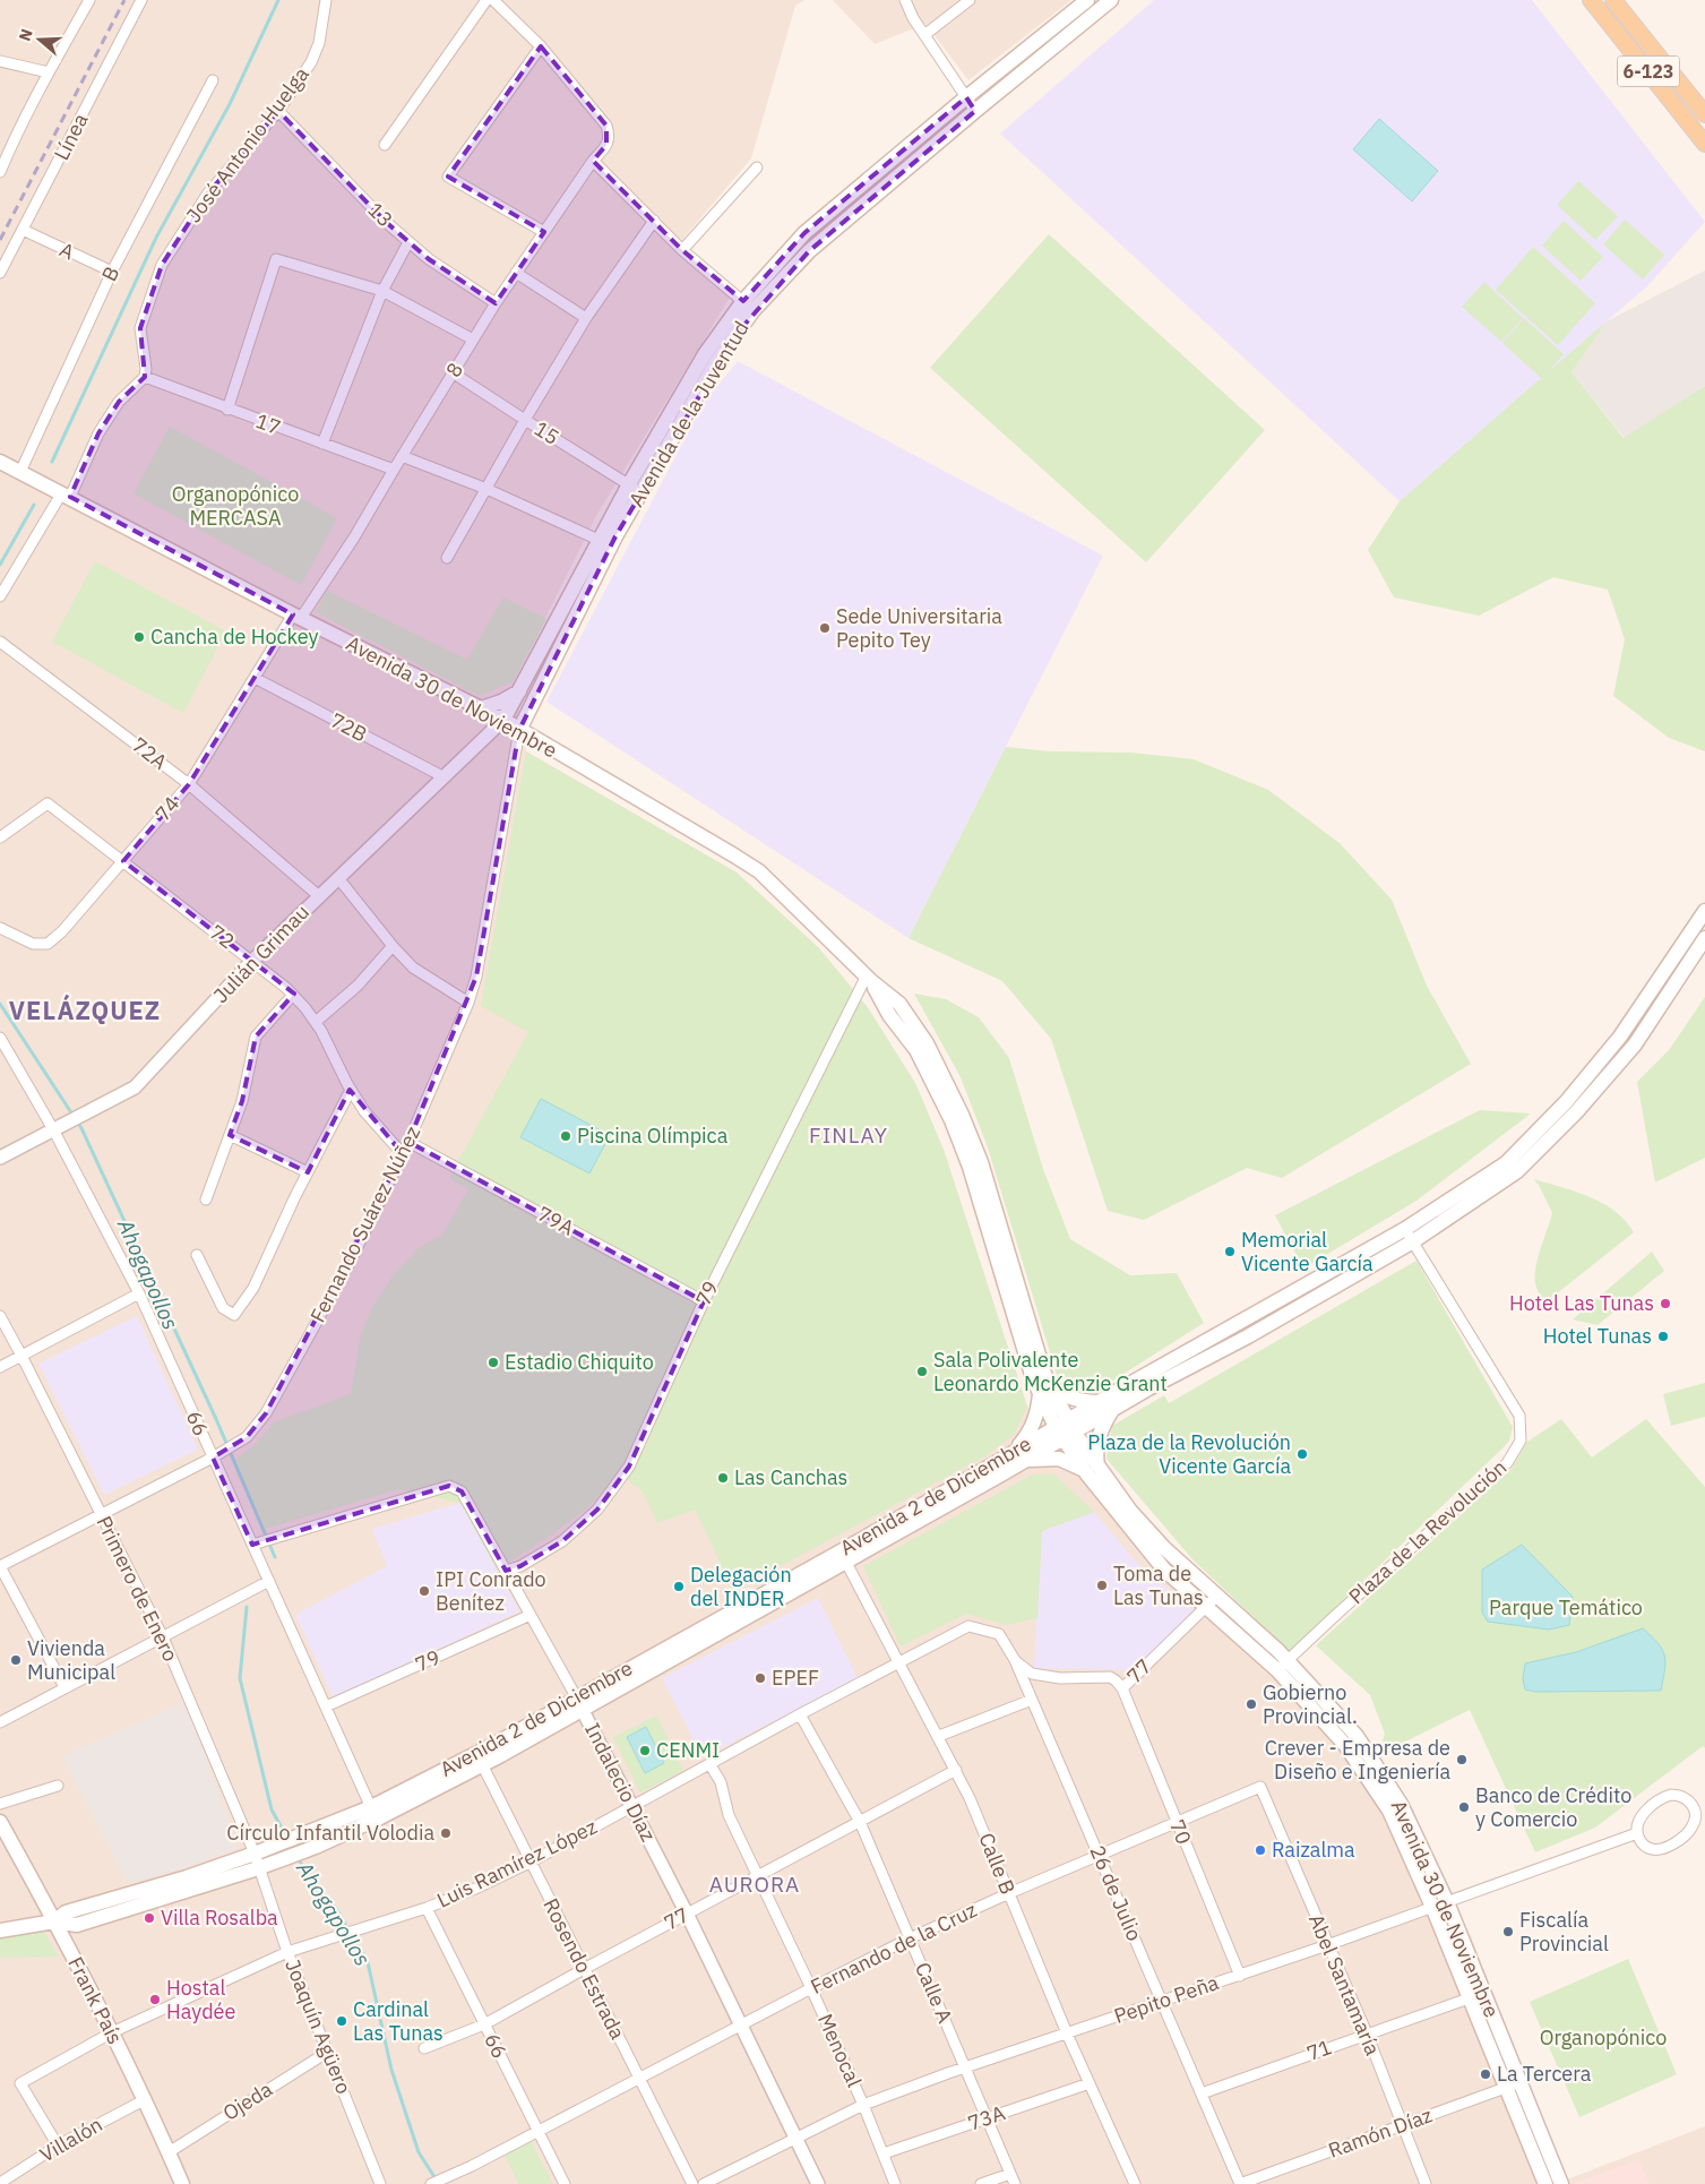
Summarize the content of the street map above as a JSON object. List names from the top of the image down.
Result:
{
  "streets": {
    "main road": [
      "6-123",
      "Avenida de la Juventud",
      "Avenida 30 de Noviembre",
      "Avenida 2 de Diciembre",
      "Frank País"
    ],
    "street": [
      "Línea",
      "José Antonio Huelga",
      "13",
      "A",
      "B",
      "8",
      "17",
      "15",
      "72B",
      "72A",
      "74",
      "72",
      "Julián Grimau",
      "79A",
      "Fernando Suárez Núñez",
      "79",
      "66",
      "Plaza de la Revolución",
      "Primero de Enero",
      "77",
      "Indalecio Díaz",
      "70",
      "Luis Ramírez López",
      "Calle B",
      "26 de Julio",
      "Fernando de la Cruz",
      "Rosendo Estrada",
      "Abel Santamaría",
      "Calle A",
      "Pepito Peña",
      "Joaquín Agüero",
      "Menocal",
      "71",
      "Ojeda",
      "73A",
      "Ramón Díaz",
      "Villalón"
    ]
  },
  "crossings": [
    ["Línea", "A"],
    ["José Antonio Huelga", "13"],
    ["José Antonio Huelga", "17"],
    ["13", "8"],
    ["A", "B"],
    ["B", "Avenida 30 de Noviembre"],
    ["8", "17"],
    ["8", "15"],
    ["8", "Avenida 30 de Noviembre"],
    ["8", "74"],
    ["Avenida de la Juventud", "15"],
    ["Avenida de la Juventud", "Avenida 30 de Noviembre"],
    ["Avenida de la Juventud", "Julián Grimau"],
    ["Avenida de la Juventud", "Fernando Suárez Núñez"],
    ["Avenida 30 de Noviembre", "74"],
    ["Avenida 30 de Noviembre", "Julián Grimau"],
    ["Avenida 30 de Noviembre", "Fernando Suárez Núñez"],
    ["Avenida 30 de Noviembre", "79"],
    ["Avenida 30 de Noviembre", "Avenida 2 de Diciembre"],
    ["Avenida 30 de Noviembre", "Plaza de la Revolución"],
    ["Avenida 30 de Noviembre", "77"],
    ["Avenida 30 de Noviembre", "Pepito Peña"],
    ["Avenida 30 de Noviembre", "71"],
    ["Avenida 30 de Noviembre", "Ramón Díaz"],
    ["72B", "74"],
    ["72B", "Julián Grimau"],
    ["72A", "74"],
    ["72A", "Julián Grimau"],
    ["74", "72"],
    ["72", "Julián Grimau"],
    ["72", "Fernando Suárez Núñez"],
    ["Julián Grimau", "66"],
    ["79A", "Fernando Suárez Núñez"],
    ["79A", "79"],
    ["Fernando Suárez Núñez", "66"],
    ["Fernando Suárez Núñez", "Primero de Enero"],
    ["79", "66"],
    ["79", "Indalecio Díaz"],
    ["66", "Avenida 2 de Diciembre"],
    ["66", "77"],
    ["66", "Indalecio Díaz"],
    ["66", "Luis Ramírez López"],
    ["66", "Fernando de la Cruz"],
    ["Avenida 2 de Diciembre", "Plaza de la Revolución"],
    ["Avenida 2 de Diciembre", "Primero de Enero"],
    ["Avenida 2 de Diciembre", "Indalecio Díaz"],
    ["Avenida 2 de Diciembre", "Calle B"],
    ["Avenida 2 de Diciembre", "Rosendo Estrada"],
    ["Avenida 2 de Diciembre", "Frank País"],
    ["Avenida 2 de Diciembre", "Joaquín Agüero"],
    ["Primero de Enero", "Joaquín Agüero"],
    ["77", "Indalecio Díaz"],
    ["77", "70"],
    ["77", "Calle B"],
    ["77", "26 de Julio"],
    ["77", "Rosendo Estrada"],
    ["77", "Calle A"],
    ["77", "Menocal"],
    ["Indalecio Díaz", "Luis Ramírez López"],
    ["Indalecio Díaz", "Fernando de la Cruz"],
    ["Indalecio Díaz", "Pepito Peña"],
    ["70", "Fernando de la Cruz"],
    ["70", "Pepito Peña"],
    ["Luis Ramírez López", "Calle B"],
    ["Luis Ramírez López", "26 de Julio"],
    ["Luis Ramírez López", "Rosendo Estrada"],
    ["Luis Ramírez López", "Calle A"],
    ["Luis Ramírez López", "Frank País"],
    ["Luis Ramírez López", "Joaquín Agüero"],
    ["Luis Ramírez López", "Menocal"],
    ["Luis Ramírez López", "Villalón"],
    ["Calle B", "Fernando de la Cruz"],
    ["Calle B", "Pepito Peña"],
    ["Calle B", "73A"],
    ["26 de Julio", "Fernando de la Cruz"],
    ["26 de Julio", "Pepito Peña"],
    ["26 de Julio", "71"],
    ["26 de Julio", "Ramón Díaz"],
    ["Fernando de la Cruz", "Rosendo Estrada"],
    ["Fernando de la Cruz", "Abel Santamaría"],
    ["Fernando de la Cruz", "Calle A"],
    ["Fernando de la Cruz", "Menocal"],
    ["Abel Santamaría", "Pepito Peña"],
    ["Abel Santamaría", "71"],
    ["Abel Santamaría", "Ramón Díaz"],
    ["Calle A", "Pepito Peña"],
    ["Calle A", "73A"],
    ["Pepito Peña", "Menocal"],
    ["Frank País", "Ojeda"],
    ["Frank País", "Villalón"],
    ["Joaquín Agüero", "Ojeda"],
    ["Menocal", "73A"]
  ],
  "districts": ["VELÁZQUEZ", "FINLAY", "AURORA"],
  "water": ["Ahogapollos"],
  "parks": ["Organopónico MERCASA", "Parque Temático", "Organopónico"],
  "places": [
    "Sede Universitaria Pepito Tey",
    "Cancha de Hockey",
    "Piscina Olímpica",
    "Memorial Vicente García",
    "Hotel Las Tunas",
    "Hotel Tunas",
    "Estadio Chiquito",
    "Sala Polivalente Leonardo McKenzie Grant",
    "Plaza de la Revolución Vicente García",
    "Las Canchas",
    "Toma de Las Tunas",
    "Delegación del INDER",
    "IPI Conrado Benítez",
    "Vivienda Municipal",
    "EPEF",
    "Gobierno Provincial.",
    "CENMI",
    "Crever - Empresa de Diseño e Ingeniería",
    "Banco de Crédito y Comercio",
    "Círculo Infantil Volodia",
    "Raizalma",
    "Villa Rosalba",
    "Fiscalía Provincial",
    "Hostal Haydée",
    "Cardinal Las Tunas",
    "La Tercera"
  ],
  "north": "left"
}
